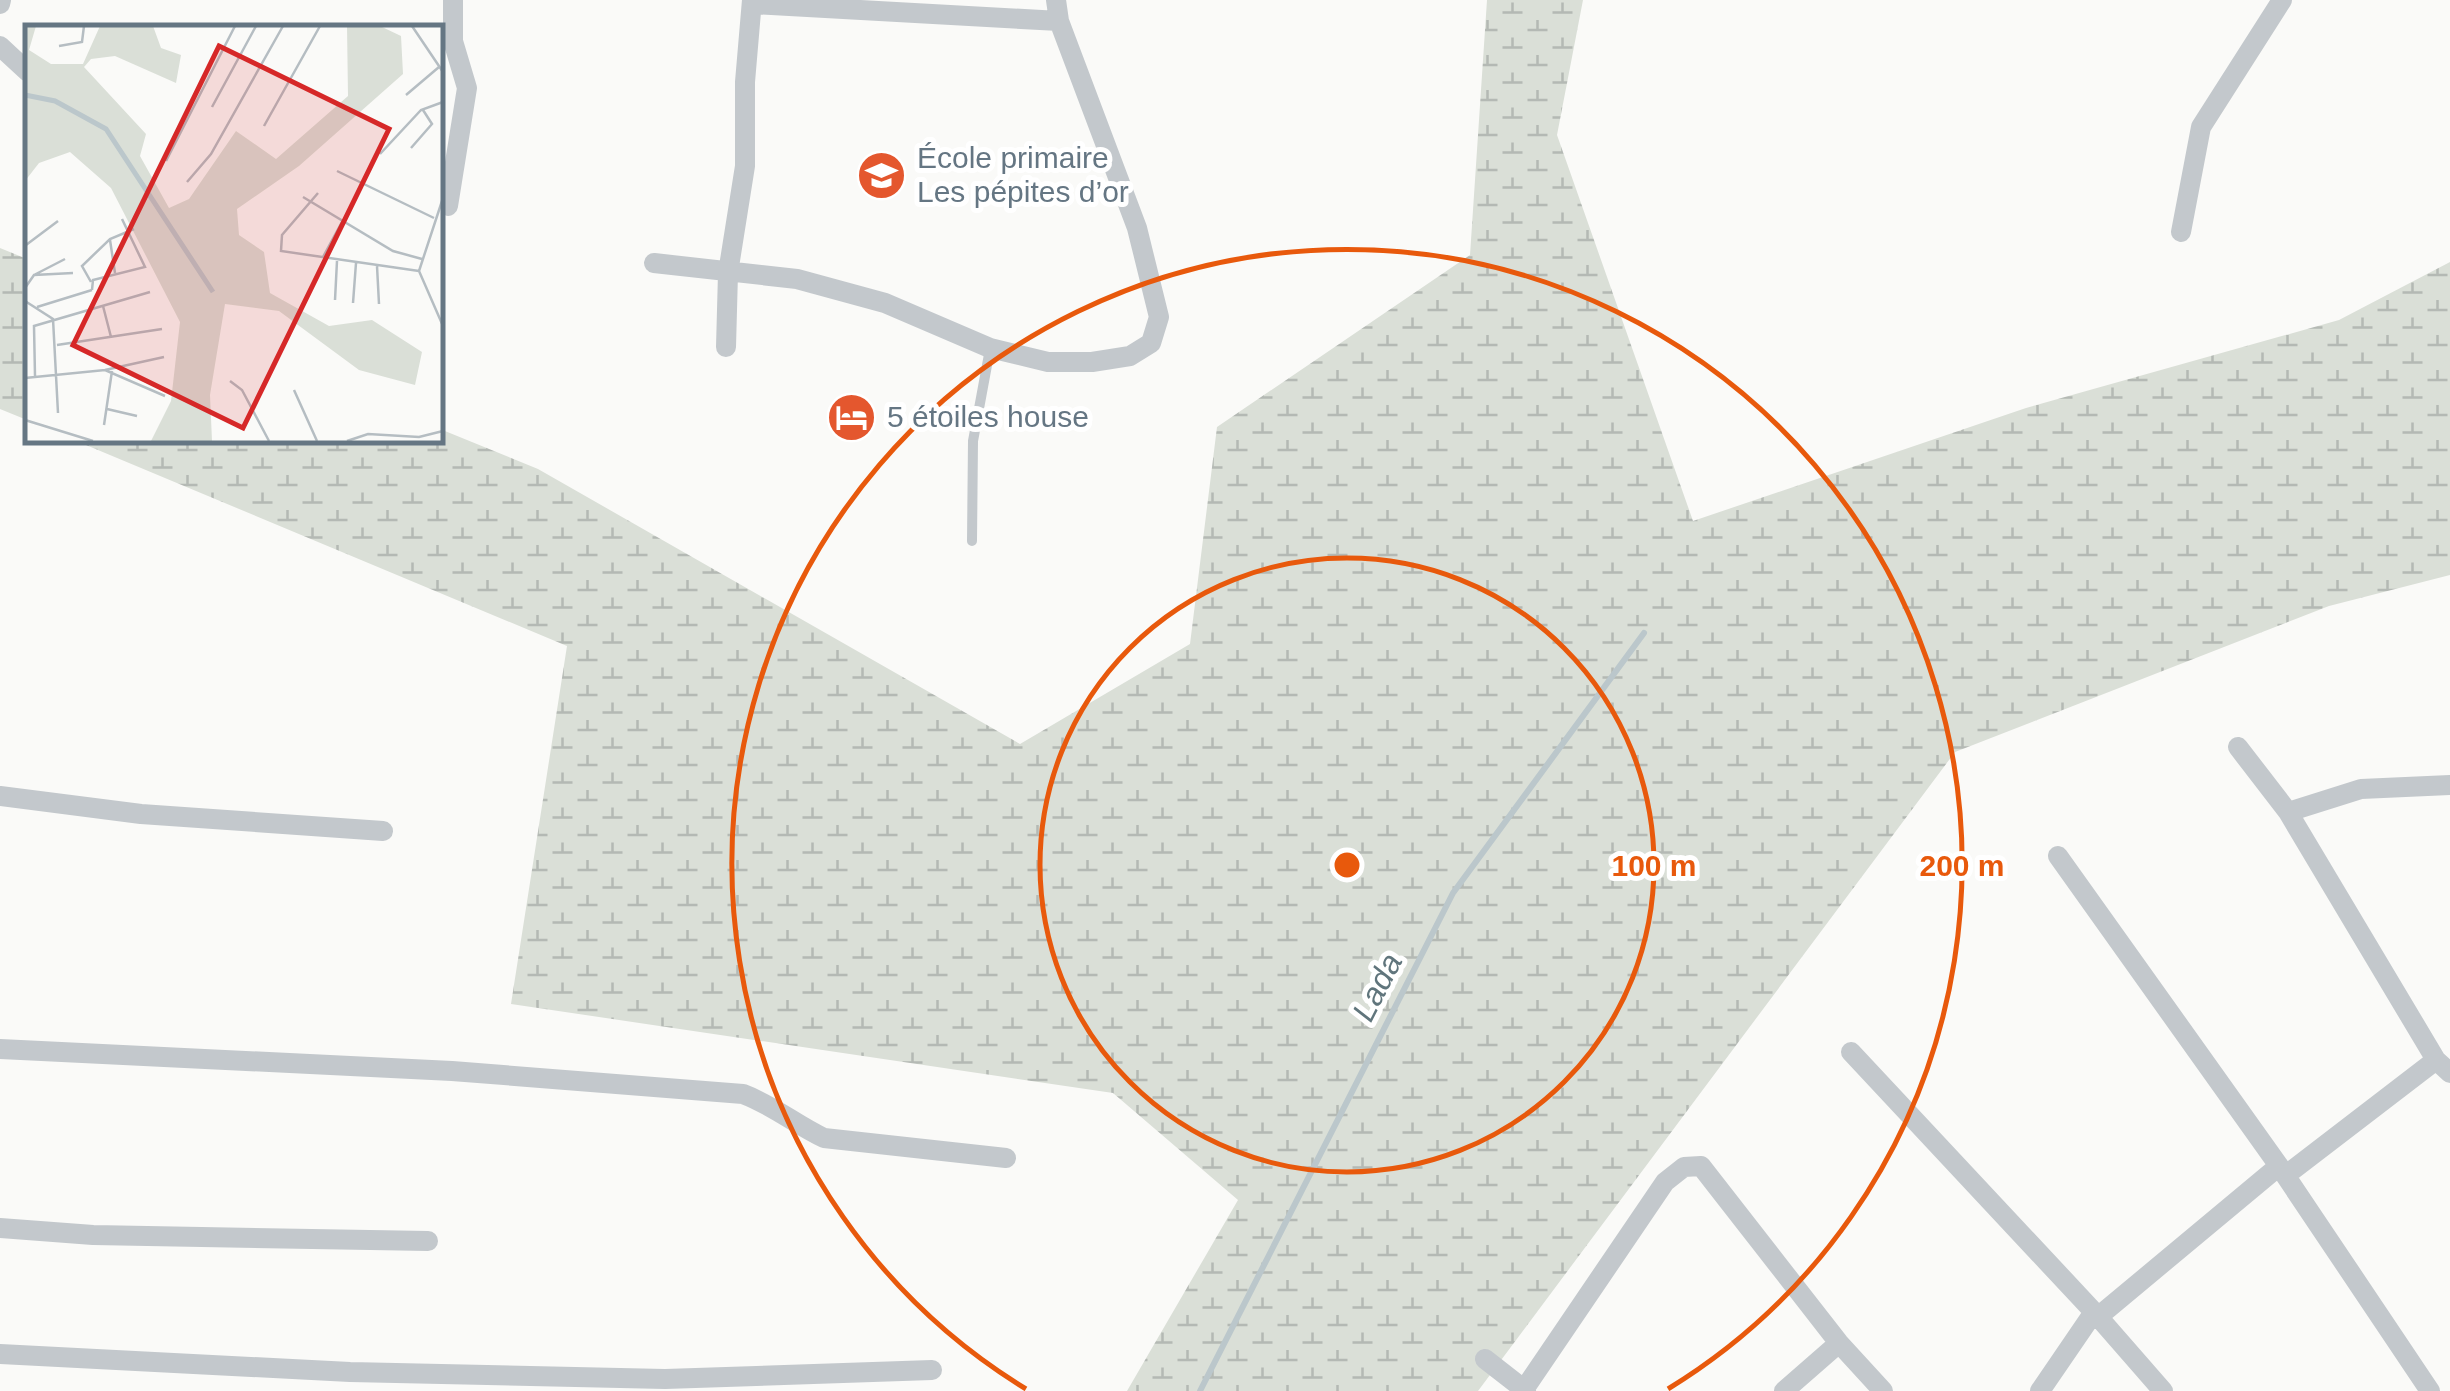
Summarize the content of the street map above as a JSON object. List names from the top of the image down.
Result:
{
  "water": ["Lada"],
  "places": {
    "school or university": ["École primaire Les pépites d’or"],
    "hotel": ["5 étoiles house"]
  },
  "rings": ["100 m", "200 m"]
}
